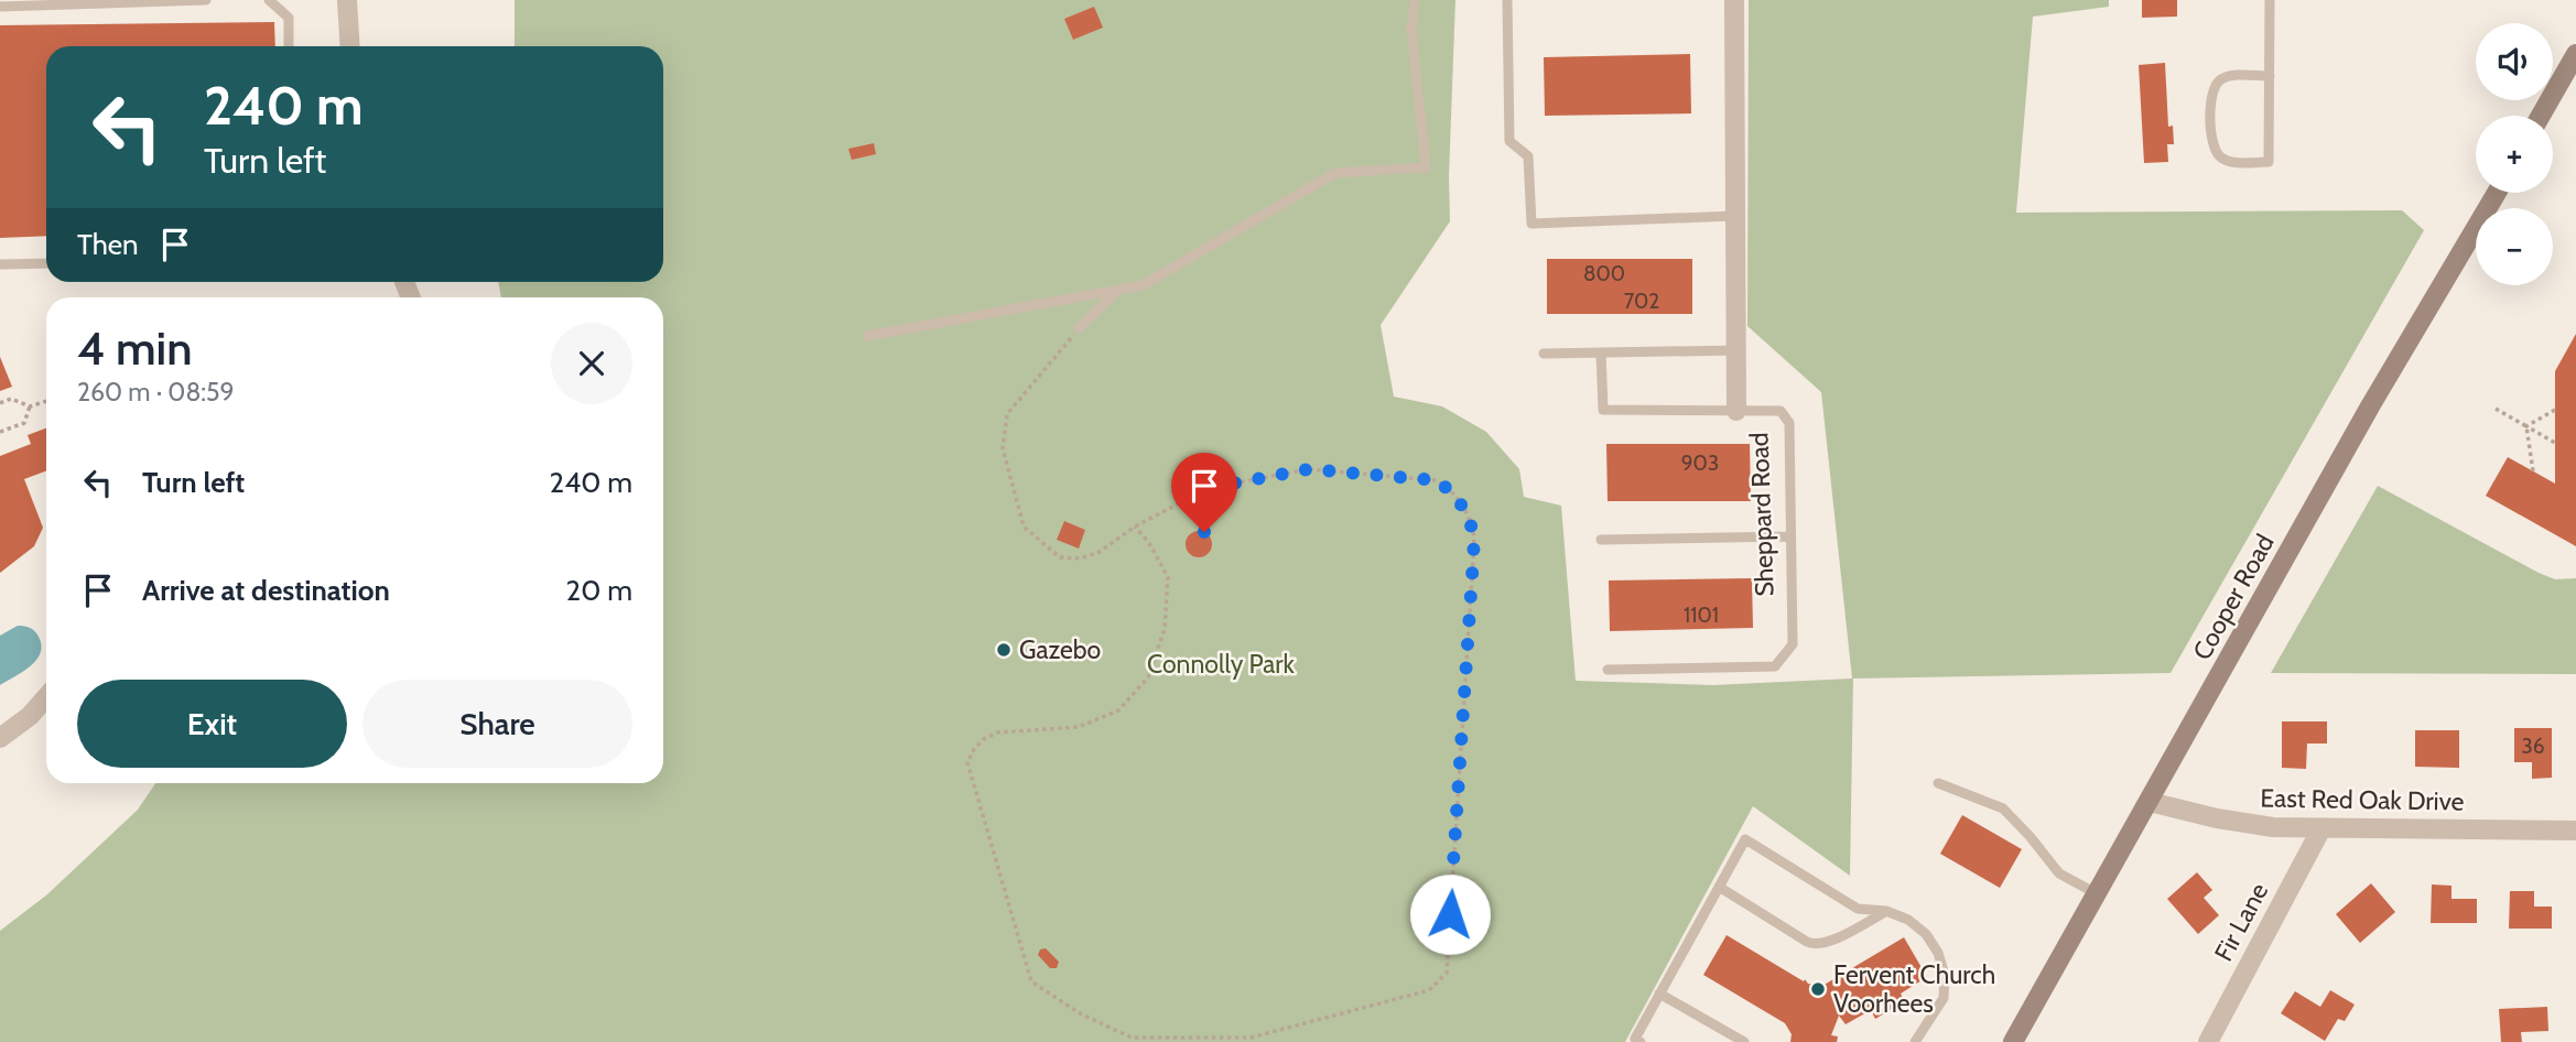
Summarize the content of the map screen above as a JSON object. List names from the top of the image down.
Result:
{
  "streets": {
    "street": [
      "Sheppard Road",
      "Cooper Road",
      "East Red Oak Drive",
      "Fir Lane"
    ]
  },
  "crossings": [
    ["Cooper Road", "East Red Oak Drive"],
    ["East Red Oak Drive", "Fir Lane"]
  ],
  "parks": ["Connolly Park"],
  "places": ["Gazebo", "Fervent Church Voorhees"],
  "house_numbers": [
    "800",
    "702",
    "903",
    "1101",
    "36"
  ],
  "page": {
    "map_buttons": ["+", "−"],
    "turn": ["240 m", "Turn left"],
    "then": "Then",
    "heading": ["4 min", "260 m · 08:59"],
    "list": [
      {
        "name": "Turn left",
        "value": "240 m"
      },
      {
        "name": "Arrive at destination",
        "value": "20 m"
      }
    ],
    "buttons": ["Exit", "Share"]
  }
}
